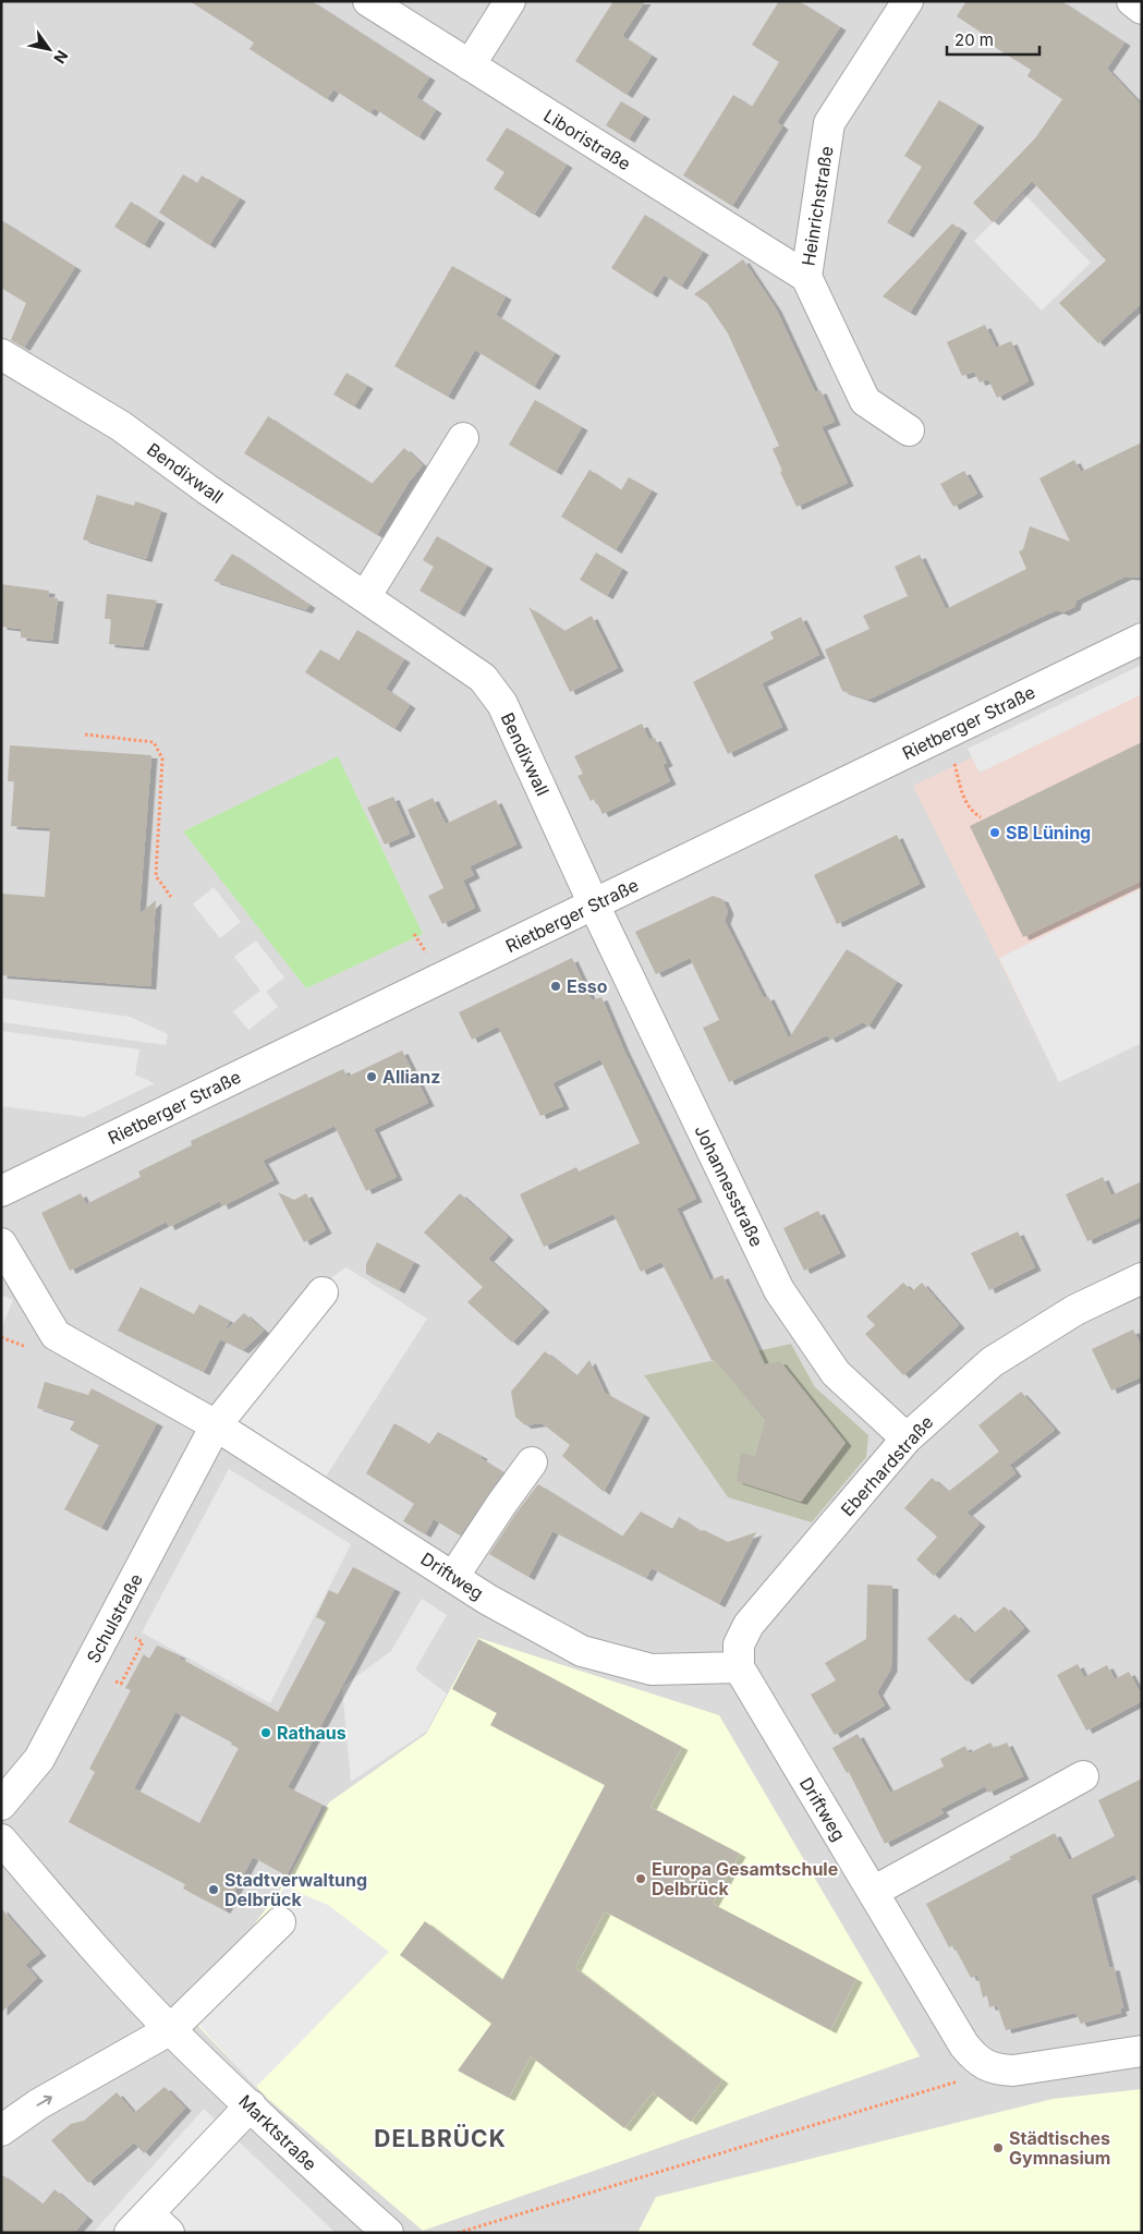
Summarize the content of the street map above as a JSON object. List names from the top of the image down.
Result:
{
  "streets": {
    "street": [
      "Liboristraße",
      "Heinrichstraße",
      "Bendixwall",
      "Rietberger Straße",
      "Johannesstraße",
      "Eberhardstraße",
      "Driftweg",
      "Schulstraße",
      "Marktstraße"
    ]
  },
  "crossings": [
    ["Liboristraße", "Heinrichstraße"],
    ["Bendixwall", "Rietberger Straße"],
    ["Bendixwall", "Johannesstraße"],
    ["Rietberger Straße", "Johannesstraße"],
    ["Johannesstraße", "Eberhardstraße"],
    ["Eberhardstraße", "Driftweg"],
    ["Driftweg", "Schulstraße"]
  ],
  "districts": ["DELBRÜCK"],
  "places": [
    "SB Lüning",
    "Esso",
    "Allianz",
    "Rathaus",
    "Europa Gesamtschule Delbrück",
    "Stadtverwaltung Delbrück",
    "Städtisches Gymnasium"
  ],
  "scale_bar": "20 m",
  "north": "bottom right"
}
